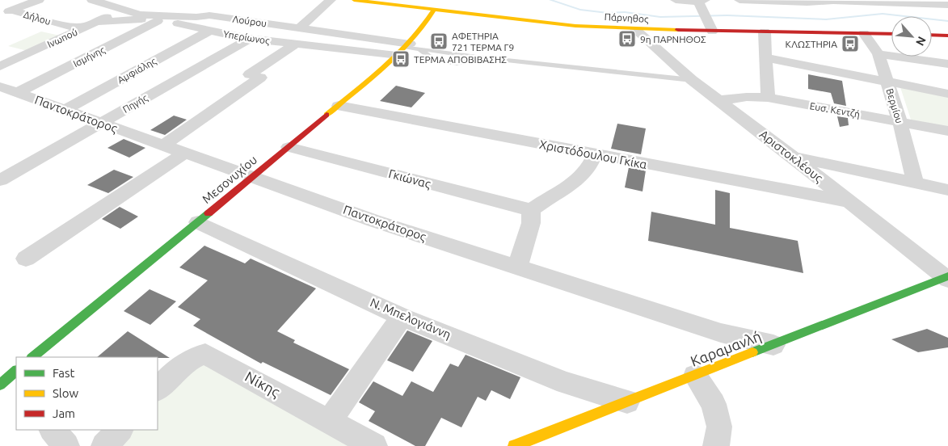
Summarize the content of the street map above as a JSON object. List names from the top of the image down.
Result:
{
  "streets": {
    "main road": ["Πάρνηθος", "Μεσονυχίου", "Καραμανλή"],
    "street": [
      "Δήλου",
      "Λούρου",
      "Υπερίωνος",
      "Ινωπού",
      "Ισμήνης",
      "Αμφιάλης",
      "Πηγής",
      "Βερμίου",
      "Ευσ. Κεντζή",
      "Παντοκράτορος",
      "Χριστόδουλου Γκίκα",
      "Αριστοκλέους",
      "Γκιώνας",
      "Ν. Μπελογιάννη",
      "Νίκης"
    ]
  },
  "crossings": [
    ["Δήλου", "Υπερίωνος"],
    ["Δήλου", "Ινωπού"],
    ["Πάρνηθος", "Βερμίου"],
    ["Πάρνηθος", "Αριστοκλέους"],
    ["Πάρνηθος", "Μεσονυχίου"],
    ["Λούρου", "Υπερίωνος"],
    ["Λούρου", "Ινωπού"],
    ["Λούρου", "Μεσονυχίου"],
    ["Υπερίωνος", "Ινωπού"],
    ["Υπερίωνος", "Ισμήνης"],
    ["Υπερίωνος", "Αμφιάλης"],
    ["Υπερίωνος", "Πηγής"],
    ["Υπερίωνος", "Μεσονυχίου"],
    ["Ισμήνης", "Παντοκράτορος"],
    ["Αμφιάλης", "Παντοκράτορος"],
    ["Πηγής", "Παντοκράτορος"],
    ["Βερμίου", "Ευσ. Κεντζή"],
    ["Ευσ. Κεντζή", "Αριστοκλέους"],
    ["Παντοκράτορος", "Μεσονυχίου"],
    ["Παντοκράτορος", "Καραμανλή"],
    ["Χριστόδουλου Γκίκα", "Αριστοκλέους"],
    ["Χριστόδουλου Γκίκα", "Μεσονυχίου"],
    ["Αριστοκλέους", "Καραμανλή"],
    ["Γκιώνας", "Μεσονυχίου"],
    ["Μεσονυχίου", "Ν. Μπελογιάννη"],
    ["Ν. Μπελογιάννη", "Καραμανλή"]
  ],
  "places": {
    "bus stop": [
      "9η ΠΑΡΝΗΘΟΣ",
      "ΑΦΕΤΗΡΙΑ 721 ΤΕΡΜΑ Γ9",
      "ΚΛΩΣΤΗΡΙΑ",
      "ΤΕΡΜΑ ΑΠΟΒΙΒΑΣΗΣ"
    ]
  },
  "legend": ["Fast", "Slow", "Jam"],
  "north": "bottom right"
}
